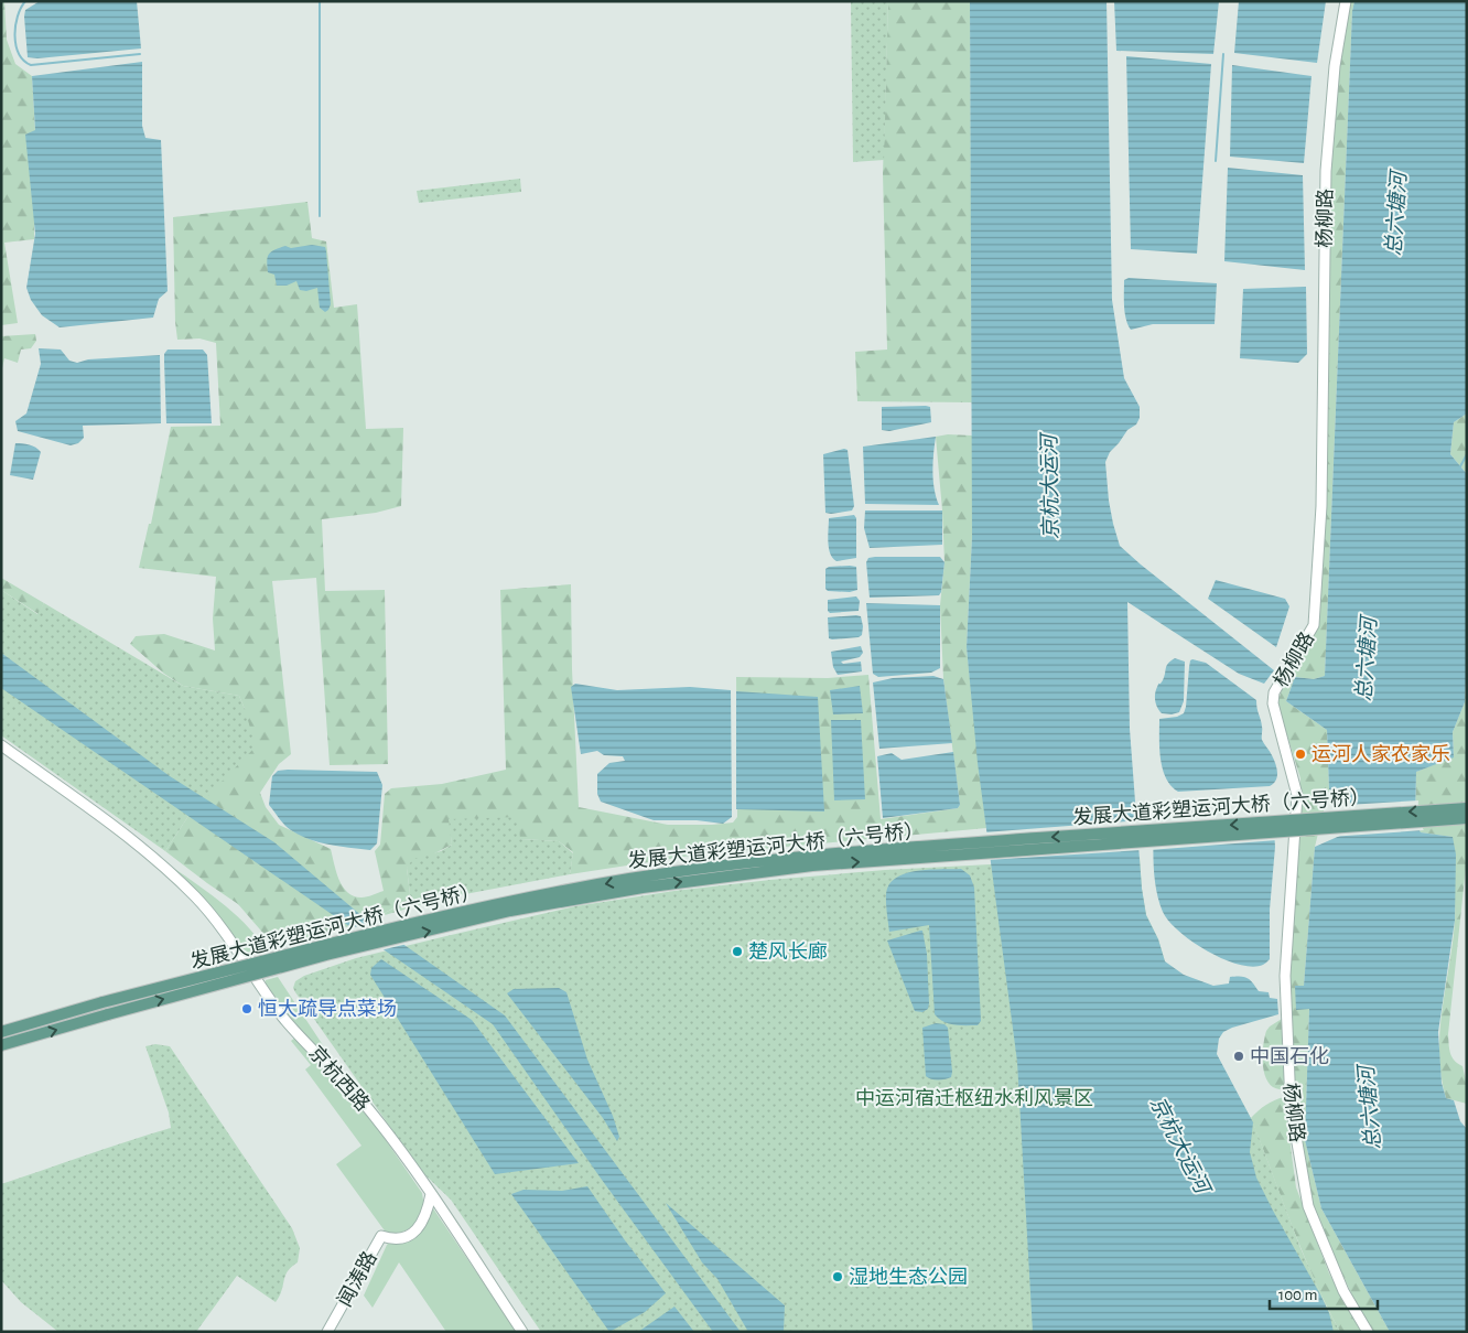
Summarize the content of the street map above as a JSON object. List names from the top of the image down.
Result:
{
  "streets": {
    "main road": ["发展大道彩塑运河大桥（六号桥）"],
    "street": ["杨柳路", "京杭西路", "闻涛路"]
  },
  "crossings": [
    ["京杭西路", "闻涛路"]
  ],
  "water": ["总六塘河", "京杭大运河"],
  "parks": ["中运河宿迁枢纽水利风景区"],
  "places": [
    "运河人家农家乐",
    "楚风长廊",
    "恒大疏导点菜场",
    "中国石化",
    "湿地生态公园"
  ],
  "scale_bar": "100 m"
}
